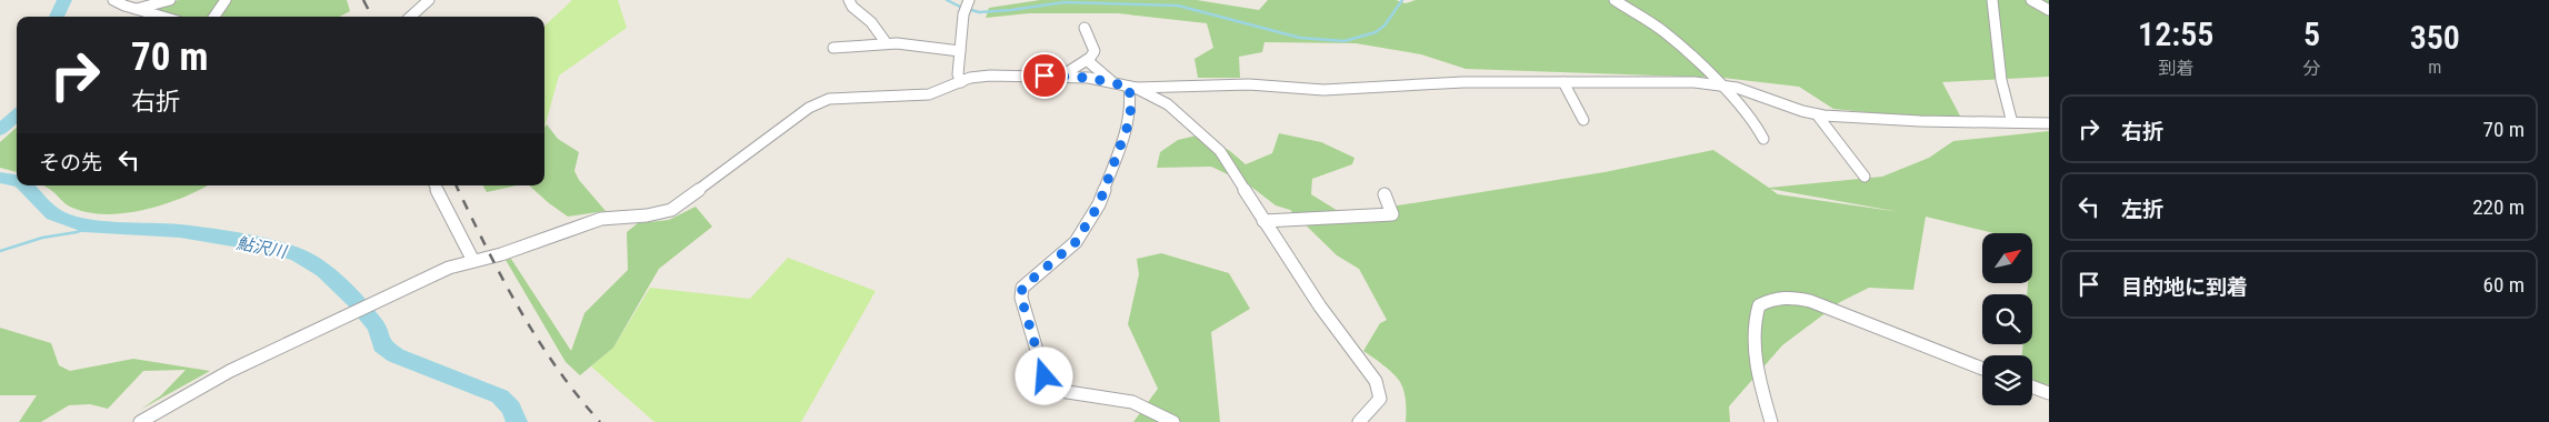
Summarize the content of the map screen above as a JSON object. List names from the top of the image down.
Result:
{
  "water": ["鮎沢川"],
  "north": "top right",
  "page": {
    "eta": [
      "12:55",
      "到着",
      "5",
      "分",
      "350",
      "m"
    ],
    "turn": ["70 m", "右折"],
    "list": [
      {
        "name": "右折",
        "value": "70 m"
      },
      {
        "name": "左折",
        "value": "220 m"
      },
      {
        "name": "目的地に到着",
        "value": "60 m"
      }
    ],
    "then": "その先"
  }
}
